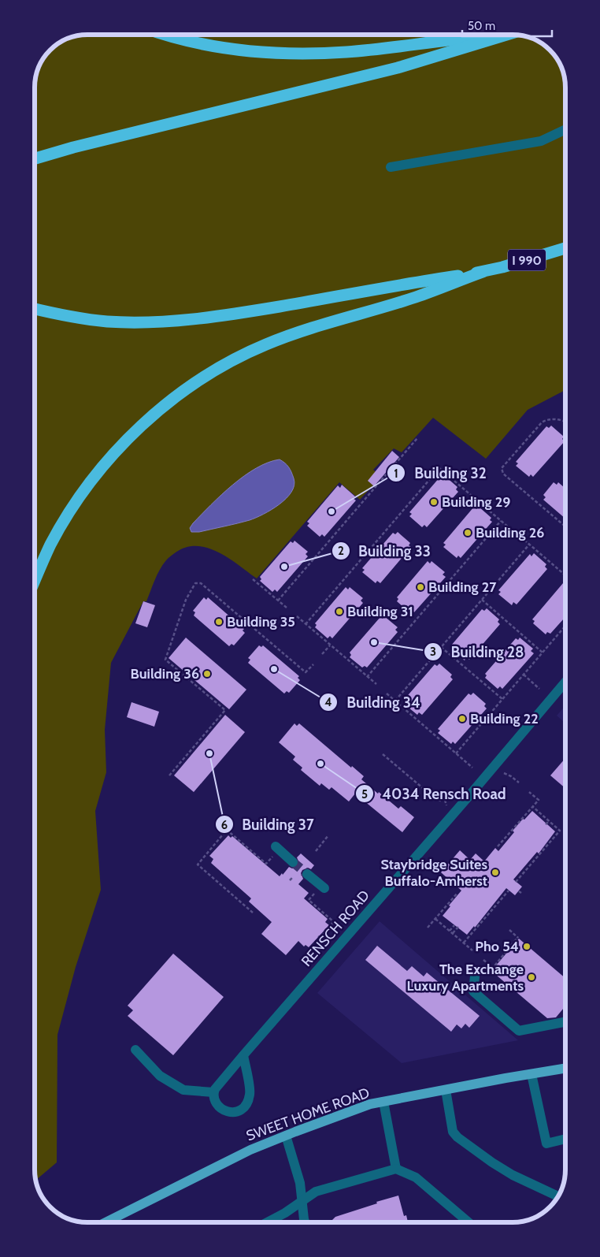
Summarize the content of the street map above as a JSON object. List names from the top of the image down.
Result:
{
  "streets": {
    "highway": ["I 990"],
    "main road": ["SWEET HOME ROAD"],
    "street": ["RENSCH ROAD"]
  },
  "places": [
    "Building 29",
    "Building 32",
    "Building 26",
    "Building 33",
    "Building 27",
    "Building 31",
    "Building 35",
    "Building 28",
    "Building 34",
    "Building 36",
    "Building 22",
    "Building 37",
    "4034 Rensch Road",
    "Staybridge Suites Buffalo-Amherst",
    "Pho 54",
    "The Exchange Luxury Apartments"
  ],
  "scale_bar": "50 m"
}
